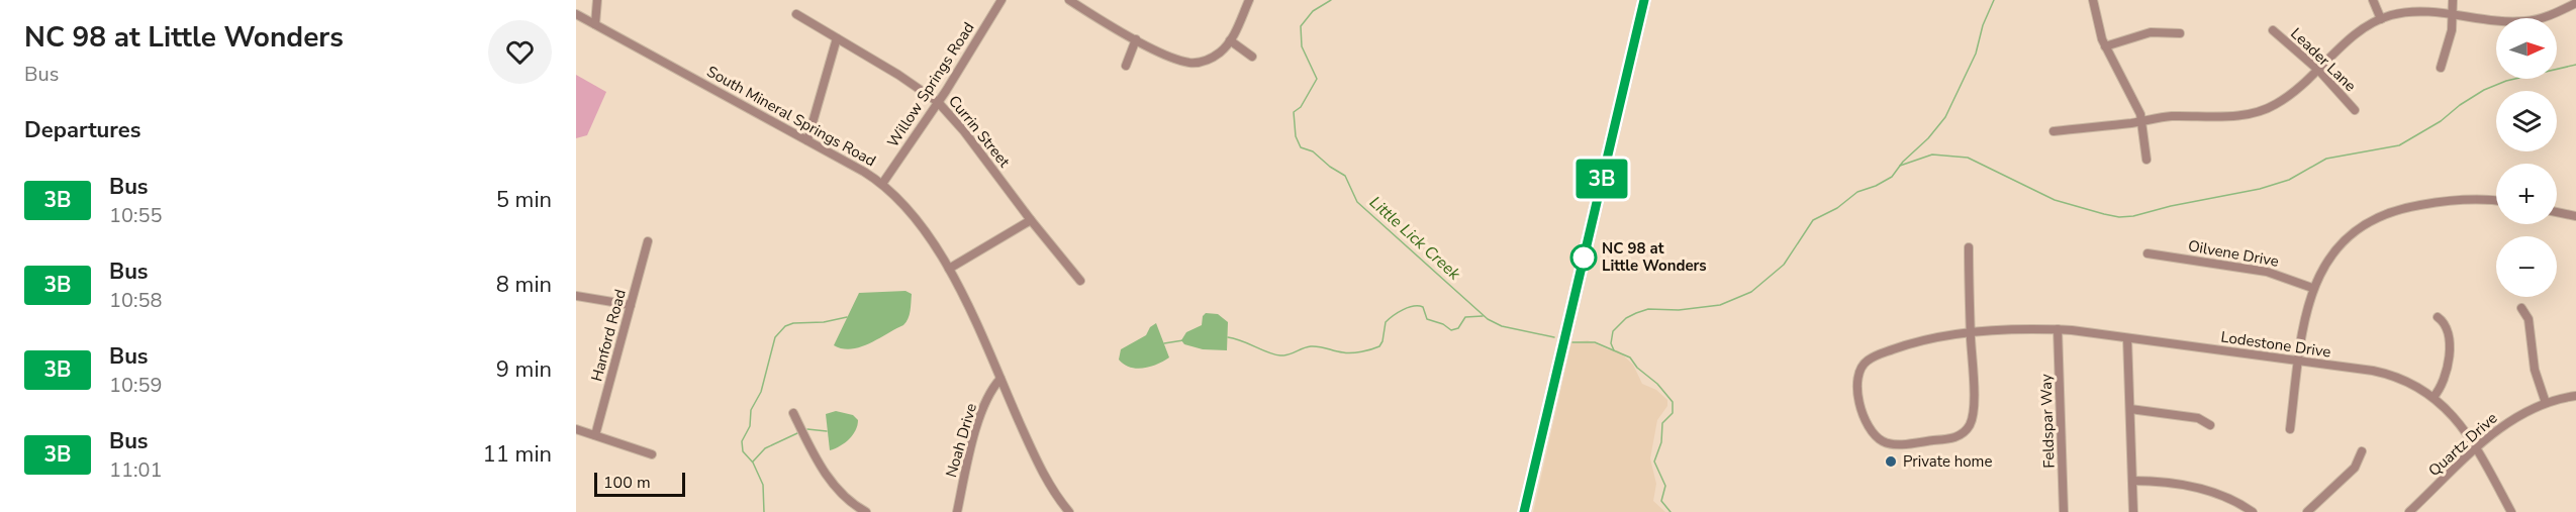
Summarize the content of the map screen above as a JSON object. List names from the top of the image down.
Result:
{
  "streets": {
    "street": [
      "Leader Lane",
      "Willow Springs Road",
      "South Mineral Springs Road",
      "Currin Street",
      "Oilvene Drive",
      "Hanford Road",
      "Lodestone Drive",
      "Feldspar Way",
      "Noah Drive",
      "Quartz Drive"
    ]
  },
  "crossings": [
    ["Willow Springs Road", "South Mineral Springs Road"],
    ["Willow Springs Road", "Currin Street"],
    ["South Mineral Springs Road", "Noah Drive"],
    ["Lodestone Drive", "Feldspar Way"],
    ["Lodestone Drive", "Quartz Drive"]
  ],
  "water": ["Little Lick Creek"],
  "places": ["NC 98 at Little Wonders", "Private home"],
  "lines": ["bus line 3B"],
  "scale_bar": "100 m",
  "north": "right",
  "page": {
    "heading": [
      ["NC 98 at Little Wonders", "Bus"],
      "Departures"
    ],
    "on_map": "3B",
    "map_buttons": ["+", "−"],
    "list": [
      {
        "mark": "3B",
        "name": "Bus",
        "note": "10:55",
        "value": "5 min"
      },
      {
        "mark": "3B",
        "name": "Bus",
        "note": "10:58",
        "value": "8 min"
      },
      {
        "mark": "3B",
        "name": "Bus",
        "note": "10:59",
        "value": "9 min"
      },
      {
        "mark": "3B",
        "name": "Bus",
        "note": "11:01",
        "value": "11 min"
      }
    ],
    "scale": "100 m"
  }
}
